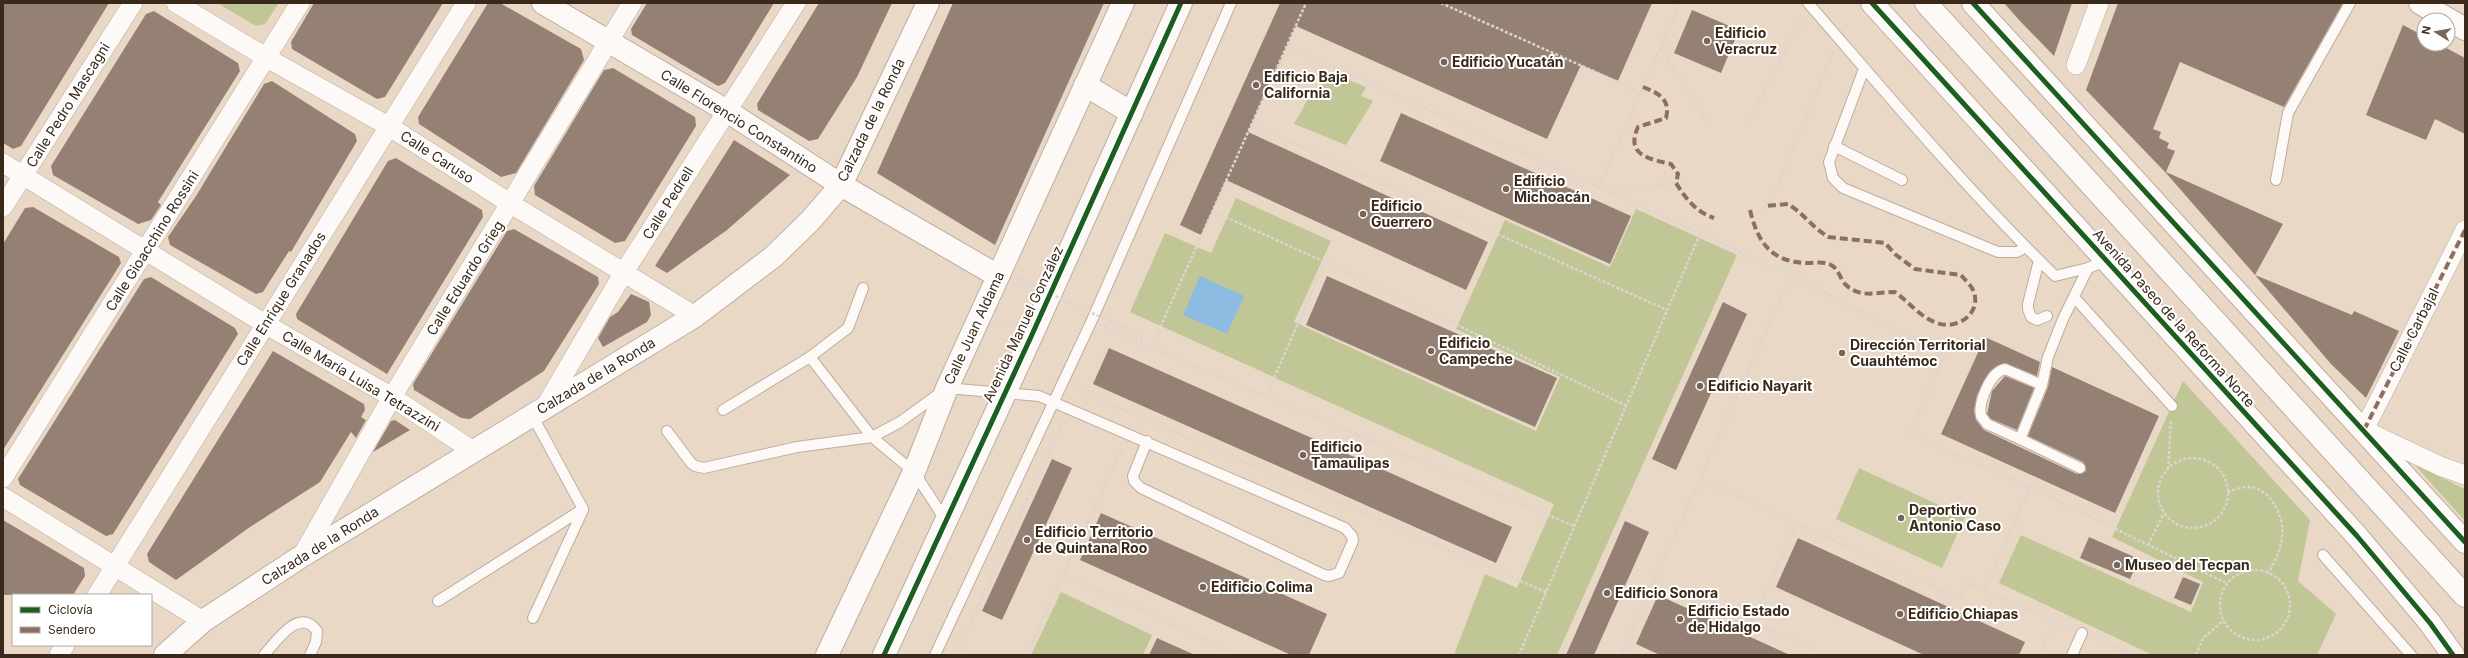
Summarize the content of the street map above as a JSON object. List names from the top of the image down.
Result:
{
  "streets": {
    "street": [
      "Calle Pedro Mascagni",
      "Calzada de la Ronda",
      "Calle Florencio Constantino",
      "Calle Caruso",
      "Calle Pedrell",
      "Calle Gioacchino Rossini",
      "Calle Eduardo Grieg",
      "Calle Enrique Granados",
      "Avenida Paseo de la Reforma Norte",
      "Avenida Manuel González",
      "Calle Juan Aldama",
      "Calle Carbajal",
      "Calle María Luisa Tetrazzini"
    ]
  },
  "crossings": [
    ["Calle Pedro Mascagni", "Calle María Luisa Tetrazzini"],
    ["Calzada de la Ronda", "Calle Florencio Constantino"],
    ["Calzada de la Ronda", "Calle Caruso"],
    ["Calzada de la Ronda", "Calle Pedrell"],
    ["Calzada de la Ronda", "Calle Eduardo Grieg"],
    ["Calzada de la Ronda", "Calle María Luisa Tetrazzini"],
    ["Calle Florencio Constantino", "Calle Pedrell"],
    ["Calle Florencio Constantino", "Calle Eduardo Grieg"],
    ["Calle Florencio Constantino", "Calle Juan Aldama"],
    ["Calle Caruso", "Calle Pedrell"],
    ["Calle Caruso", "Calle Gioacchino Rossini"],
    ["Calle Caruso", "Calle Eduardo Grieg"],
    ["Calle Caruso", "Calle Enrique Granados"],
    ["Calle Gioacchino Rossini", "Calle María Luisa Tetrazzini"],
    ["Calle Eduardo Grieg", "Calle María Luisa Tetrazzini"],
    ["Calle Enrique Granados", "Calle María Luisa Tetrazzini"]
  ],
  "places": [
    "Edificio Veracruz",
    "Edificio Yucatán",
    "Edificio Baja California",
    "Edificio Michoacán",
    "Edificio Guerrero",
    "Edificio Campeche",
    "Dirección Territorial Cuauhtémoc",
    "Edificio Nayarit",
    "Edificio Tamaulipas",
    "Deportivo Antonio Caso",
    "Edificio Territorio de Quintana Roo",
    "Museo del Tecpan",
    "Edificio Colima",
    "Edificio Sonora",
    "Edificio Chiapas",
    "Edificio Estado de Hidalgo"
  ],
  "legend": ["Ciclovía", "Sendero"],
  "north": "left"
}
